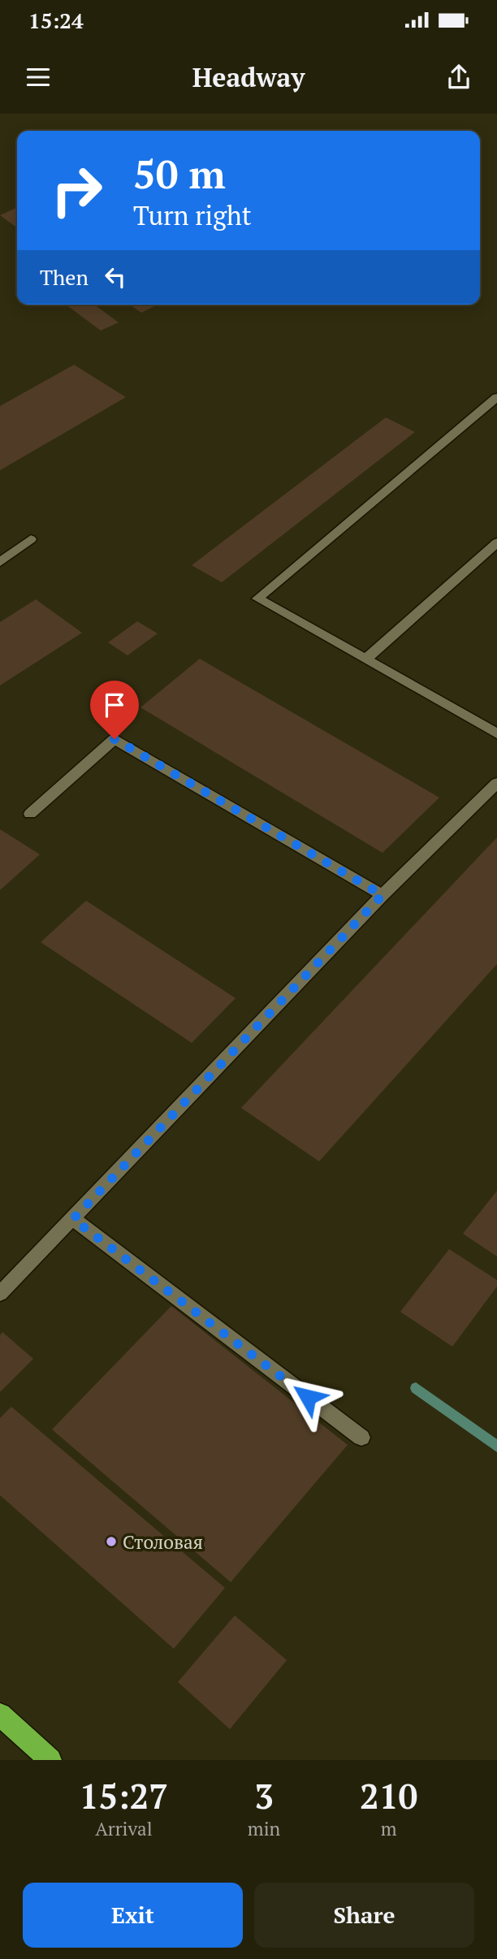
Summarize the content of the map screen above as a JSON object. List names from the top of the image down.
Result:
{
  "places": ["Столовая"],
  "page": {
    "status": "15:24",
    "header": "Headway",
    "turn": ["50 m", "Turn right"],
    "then": "Then",
    "eta": [
      "15:27",
      "Arrival",
      "3",
      "min",
      "210",
      "m"
    ],
    "buttons": ["Exit", "Share"]
  }
}
